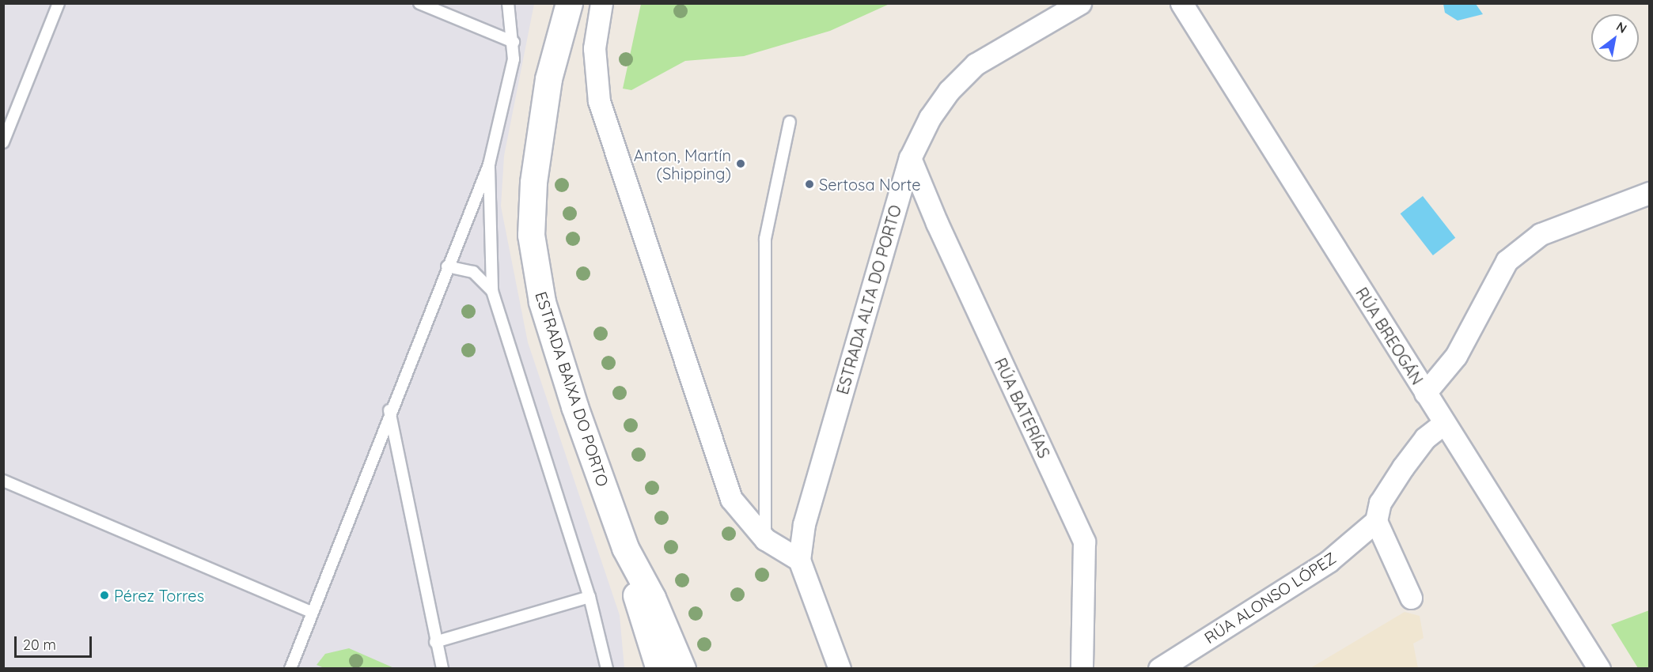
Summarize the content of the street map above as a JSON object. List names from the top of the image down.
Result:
{
  "streets": {
    "main road": ["ESTRADA BAIXA DO PORTO"],
    "street": [
      "ESTRADA ALTA DO PORTO",
      "RÚA BREOGÁN",
      "RÚA BATERÍAS",
      "RÚA ALONSO LÓPEZ"
    ]
  },
  "crossings": [
    ["ESTRADA ALTA DO PORTO", "RÚA BATERÍAS"]
  ],
  "places": ["Anton, Martín (Shipping)", "Sertosa Norte", "Pérez Torres"],
  "scale_bar": "20 m",
  "north": "top right"
}
